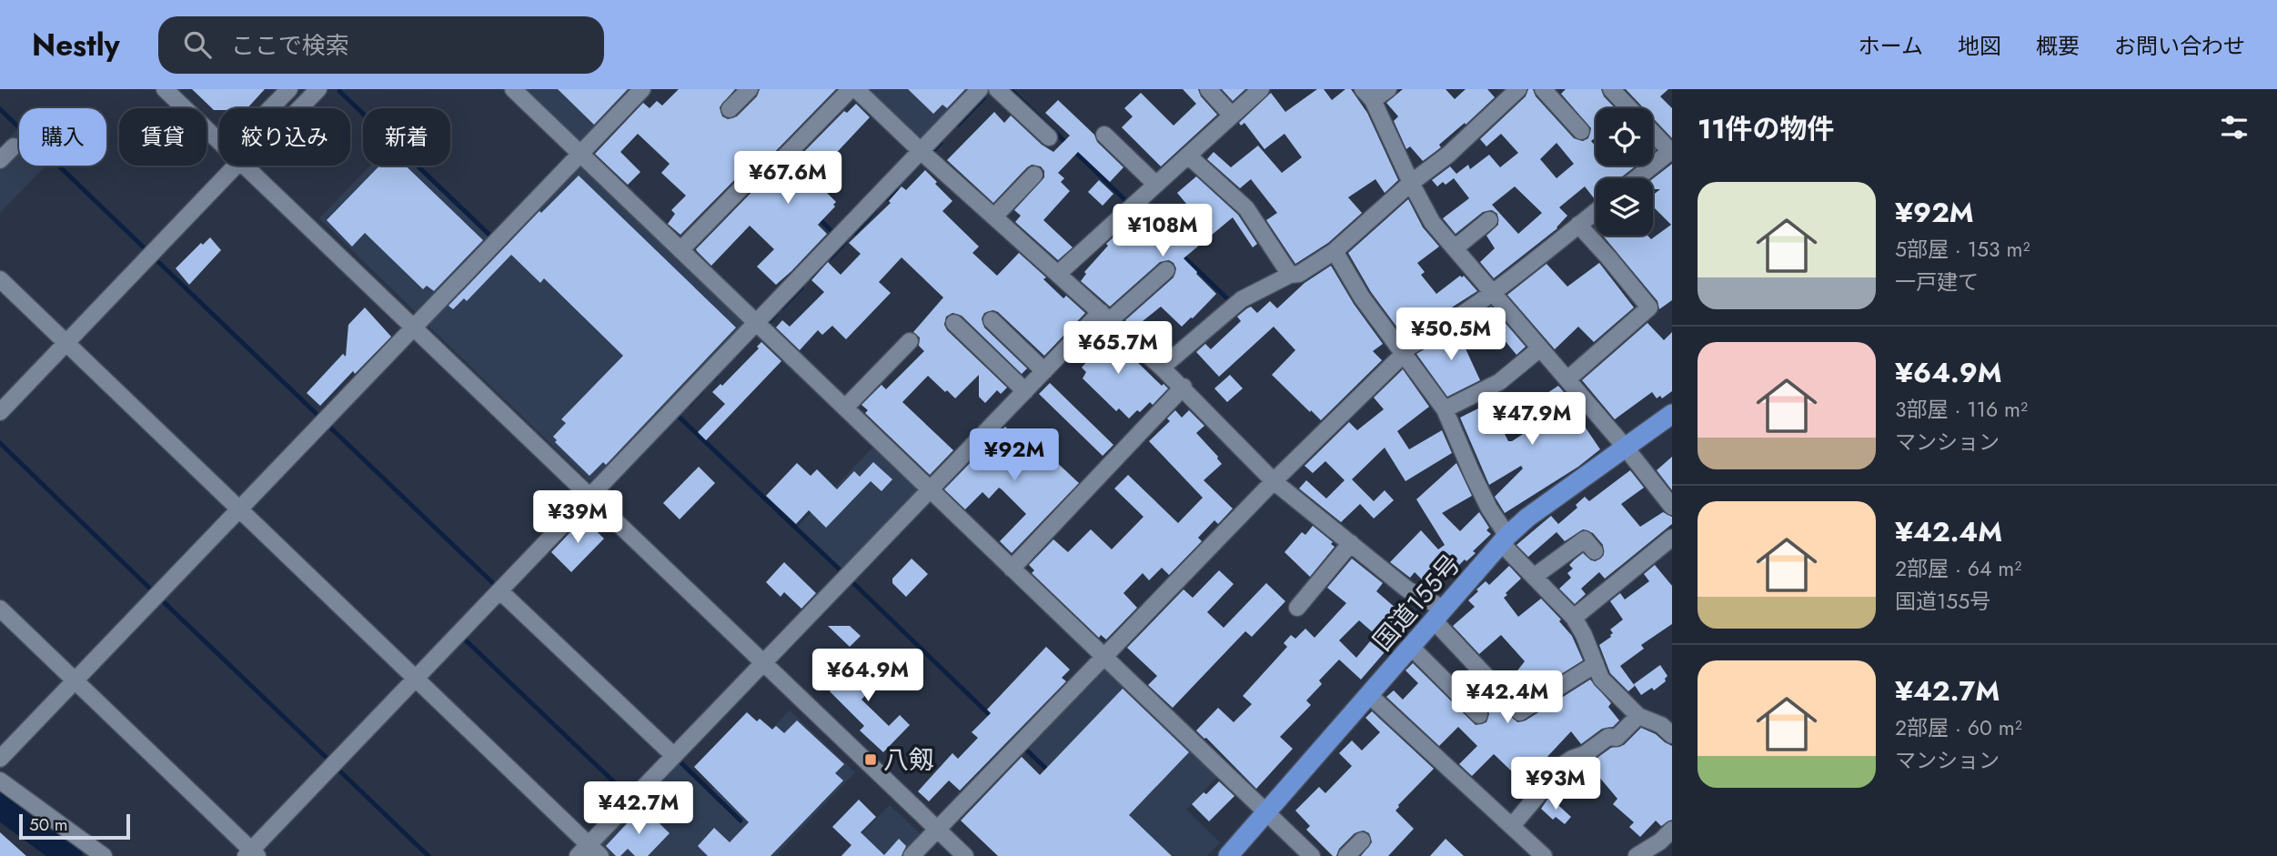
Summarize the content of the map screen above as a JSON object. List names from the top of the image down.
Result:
{
  "streets": {
    "highway": ["国道155号"]
  },
  "places": {
    "transit": ["八剱"]
  },
  "scale_bar": "50 m",
  "page": {
    "header": "Nestly",
    "search": "ここで検索",
    "nav": [
      "ホーム",
      "地図",
      "概要",
      "お問い合わせ"
    ],
    "heading": "11件の物件",
    "chip": [
      "購入",
      "賃貸",
      "絞り込み",
      "新着"
    ],
    "price": [
      "¥67.6M",
      "¥108M",
      "¥50.5M",
      "¥65.7M",
      "¥47.9M",
      "¥92M",
      "¥39M",
      "¥64.9M",
      "¥42.4M",
      "¥93M",
      "¥42.7M"
    ],
    "list": [
      {
        "name": "¥92M",
        "note": "5部屋 · 153 m² · 一戸建て"
      },
      {
        "name": "¥64.9M",
        "note": "3部屋 · 116 m² · マンション"
      },
      {
        "name": "¥42.4M",
        "note": "2部屋 · 64 m² · 国道155号"
      },
      {
        "name": "¥42.7M",
        "note": "2部屋 · 60 m² · マンション"
      }
    ],
    "scale": "50 m"
  }
}
